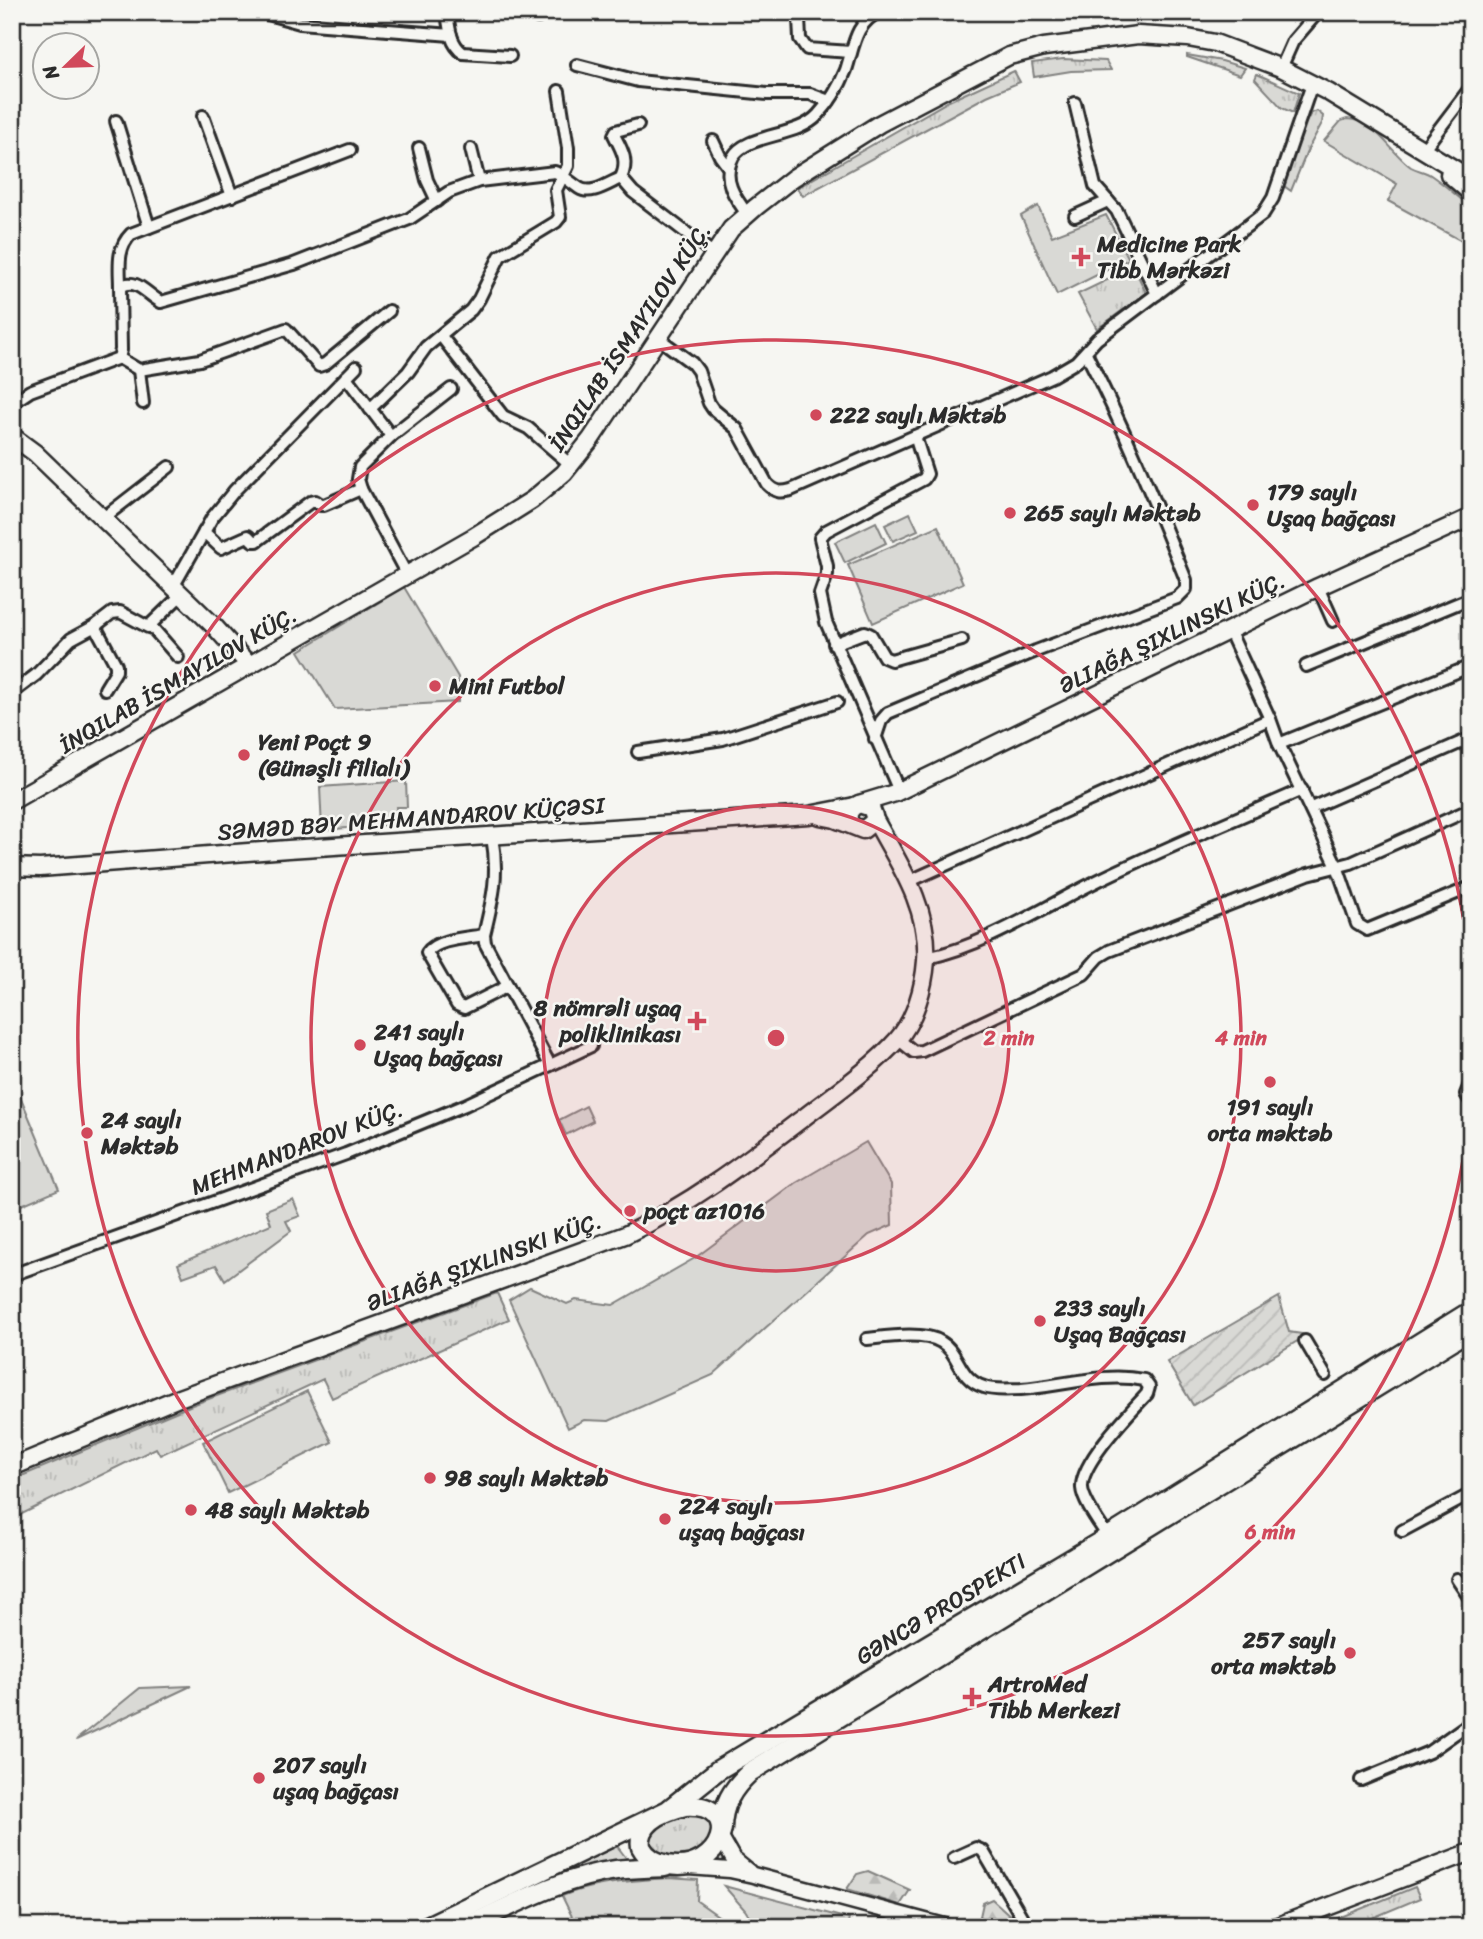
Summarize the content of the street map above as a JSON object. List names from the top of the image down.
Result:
{
  "streets": {
    "main road": ["SƏMƏD BƏY MEHMANDAROV KÜÇƏSI", "GƏNCƏ PROSPEKTI"],
    "street": ["MEHMANDAROV KÜÇ."]
  },
  "places": {
    "health": ["Medicine Park Tibb Mərkəzi", "8 nömrəli uşaq poliklinikası", "ArtroMed Tibb Merkezi"],
    "other": [
      "222 saylı Məktəb",
      "179 saylı Uşaq bağçası",
      "265 saylı Məktəb",
      "Mini Futbol",
      "Yeni Poçt 9 (Günəşli filialı)",
      "241 saylı Uşaq bağçası",
      "191 saylı orta məktəb",
      "24 saylı Məktəb",
      "poçt az1016",
      "233 saylı Uşaq Bağçası",
      "98 saylı Məktəb",
      "48 saylı Məktəb",
      "224 saylı uşaq bağçası",
      "257 saylı orta məktəb",
      "207 saylı uşaq bağçası"
    ]
  },
  "north": "bottom left",
  "rings": ["2 min", "4 min", "6 min"]
}
